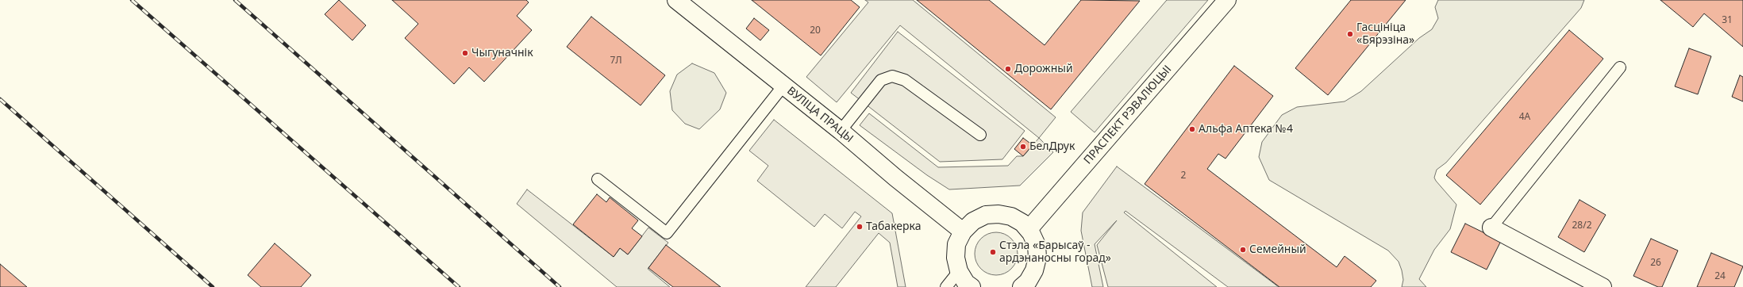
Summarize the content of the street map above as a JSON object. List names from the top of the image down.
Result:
{
  "streets": {
    "main road": ["ВУЛІЦА ПРАЦЫ", "ПРАСПЕКТ РЭВАЛЮЦЫІ"]
  },
  "places": [
    "Гасцініца «Бярэзіна»",
    "Чыгуначнік",
    "Дорожный",
    "Альфа Аптека №4",
    "БелДрук",
    "Табакерка",
    "Семейный",
    "Стэла «Барысаў - ардэнаносны горад»"
  ],
  "house_numbers": [
    "31",
    "20",
    "7Л",
    "4А",
    "2",
    "28/2",
    "26",
    "24"
  ]
}
